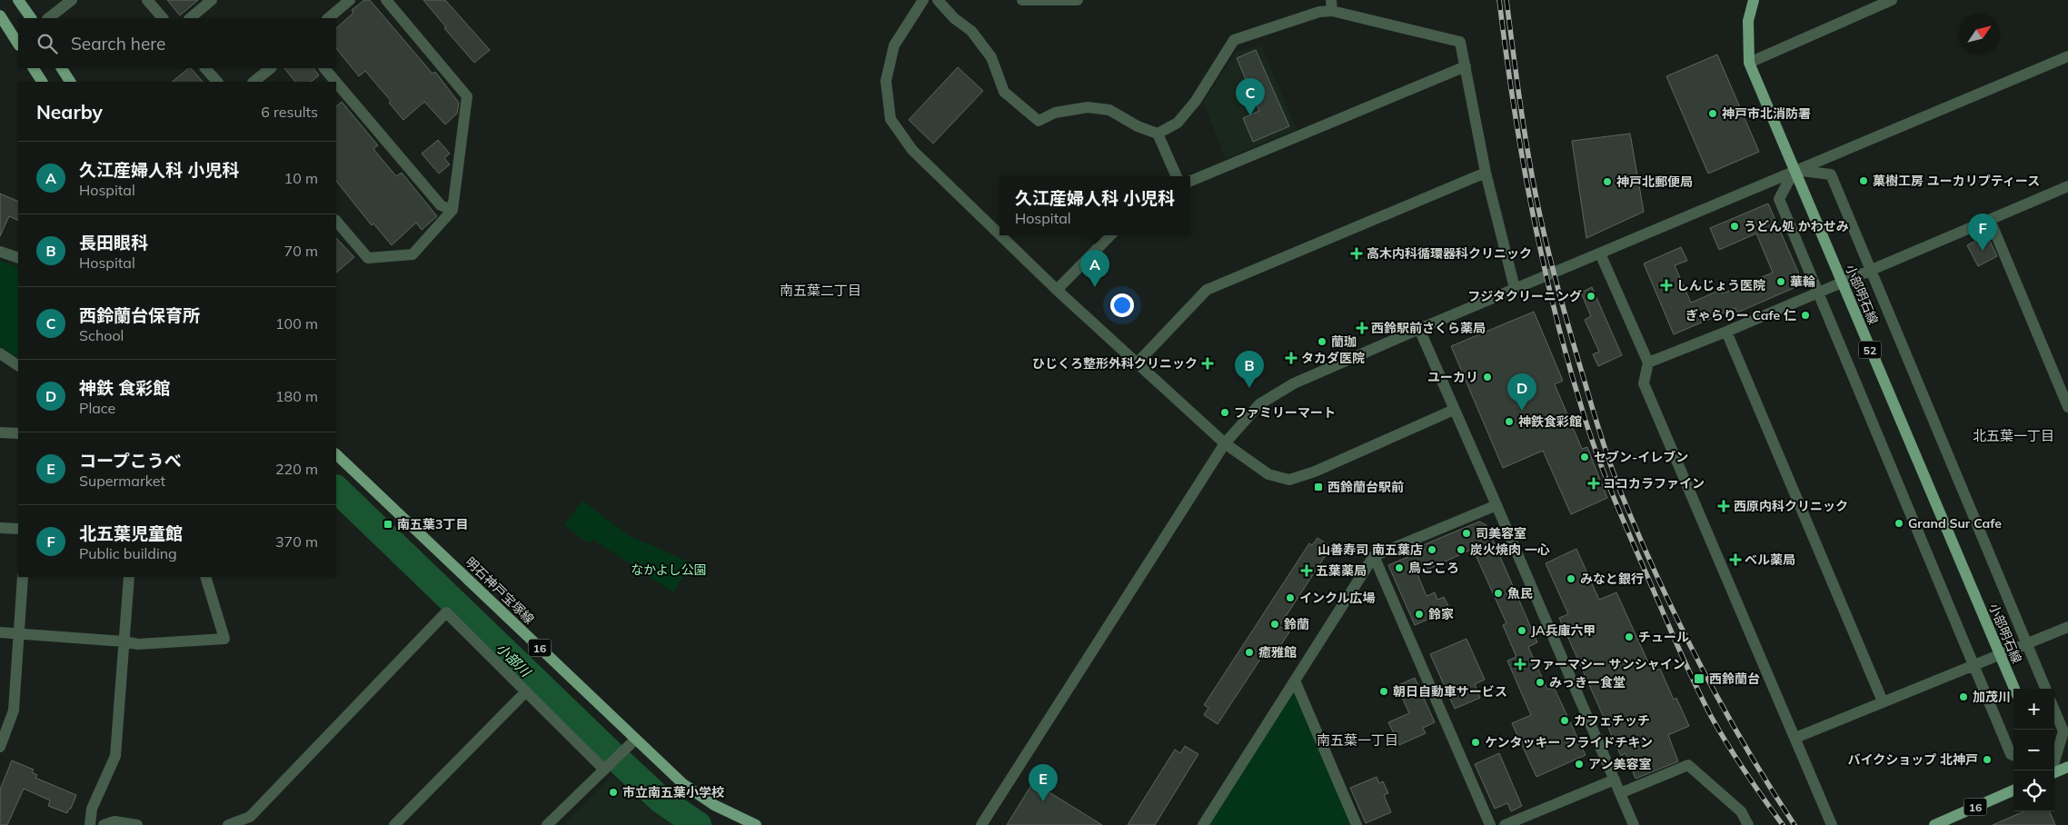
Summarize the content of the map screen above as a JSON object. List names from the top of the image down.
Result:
{
  "streets": {
    "main road": [
      "小部明石線",
      "52",
      "明石神戸宝塚線",
      "16"
    ]
  },
  "districts": ["南五葉二丁目", "北五葉一丁目", "南五葉一丁目"],
  "water": ["小部川"],
  "parks": ["なかよし公園"],
  "places": {
    "other": [
      "神戸市北消防署",
      "菓樹工房 ユーカリプティース",
      "神戸北郵便局",
      "うどん処 かわせみ",
      "華輪",
      "フジタクリーニング",
      "ぎゃらりー Cafe 仁",
      "蘭珈",
      "ユーカリ",
      "ファミリーマート",
      "神鉄食彩館",
      "セブン-イレブン",
      "Grand Sur Cafe",
      "司美容室",
      "山善寿司 南五葉店",
      "炭火焼肉 一心",
      "鳥ごころ",
      "みなと銀行",
      "魚民",
      "インクル広場",
      "鈴家",
      "鈴蘭",
      "JA兵庫六甲",
      "チュール",
      "癒雅館",
      "みっきー食堂",
      "朝日自動車サービス",
      "加茂川",
      "カフェチッチ",
      "ケンタッキー フライドチキン",
      "バイクショップ 北神戸",
      "アン美容室",
      "市立南五葉小学校"
    ],
    "health": [
      "高木内科循環器科クリニック",
      "しんじょう医院",
      "西鈴駅前さくら薬局",
      "タカダ医院",
      "ひじくろ整形外科クリニック",
      "ココカラファイン",
      "西原内科クリニック",
      "ベル薬局",
      "五葉薬局",
      "ファーマシー サンシャイン"
    ],
    "transit": ["西鈴蘭台駅前", "南五葉3丁目", "西鈴蘭台"]
  },
  "north": "top right",
  "page": {
    "search": "Search here",
    "pins": [
      "C",
      "F",
      "A",
      "B",
      "D",
      "E"
    ],
    "heading": ["Nearby", "6 results"],
    "list": [
      {
        "mark": "A",
        "name": "久江産婦人科 小児科",
        "note": "Hospital",
        "value": "10 m"
      },
      {
        "mark": "B",
        "name": "長田眼科",
        "note": "Hospital",
        "value": "70 m"
      },
      {
        "mark": "C",
        "name": "西鈴蘭台保育所",
        "note": "School",
        "value": "100 m"
      },
      {
        "mark": "D",
        "name": "神鉄 食彩館",
        "note": "Place",
        "value": "180 m"
      },
      {
        "mark": "E",
        "name": "コープこうべ",
        "note": "Supermarket",
        "value": "220 m"
      },
      {
        "mark": "F",
        "name": "北五葉児童館",
        "note": "Public building",
        "value": "370 m"
      }
    ],
    "popup": ["久江産婦人科 小児科", "Hospital"],
    "map_buttons": ["+", "−"]
  }
}
